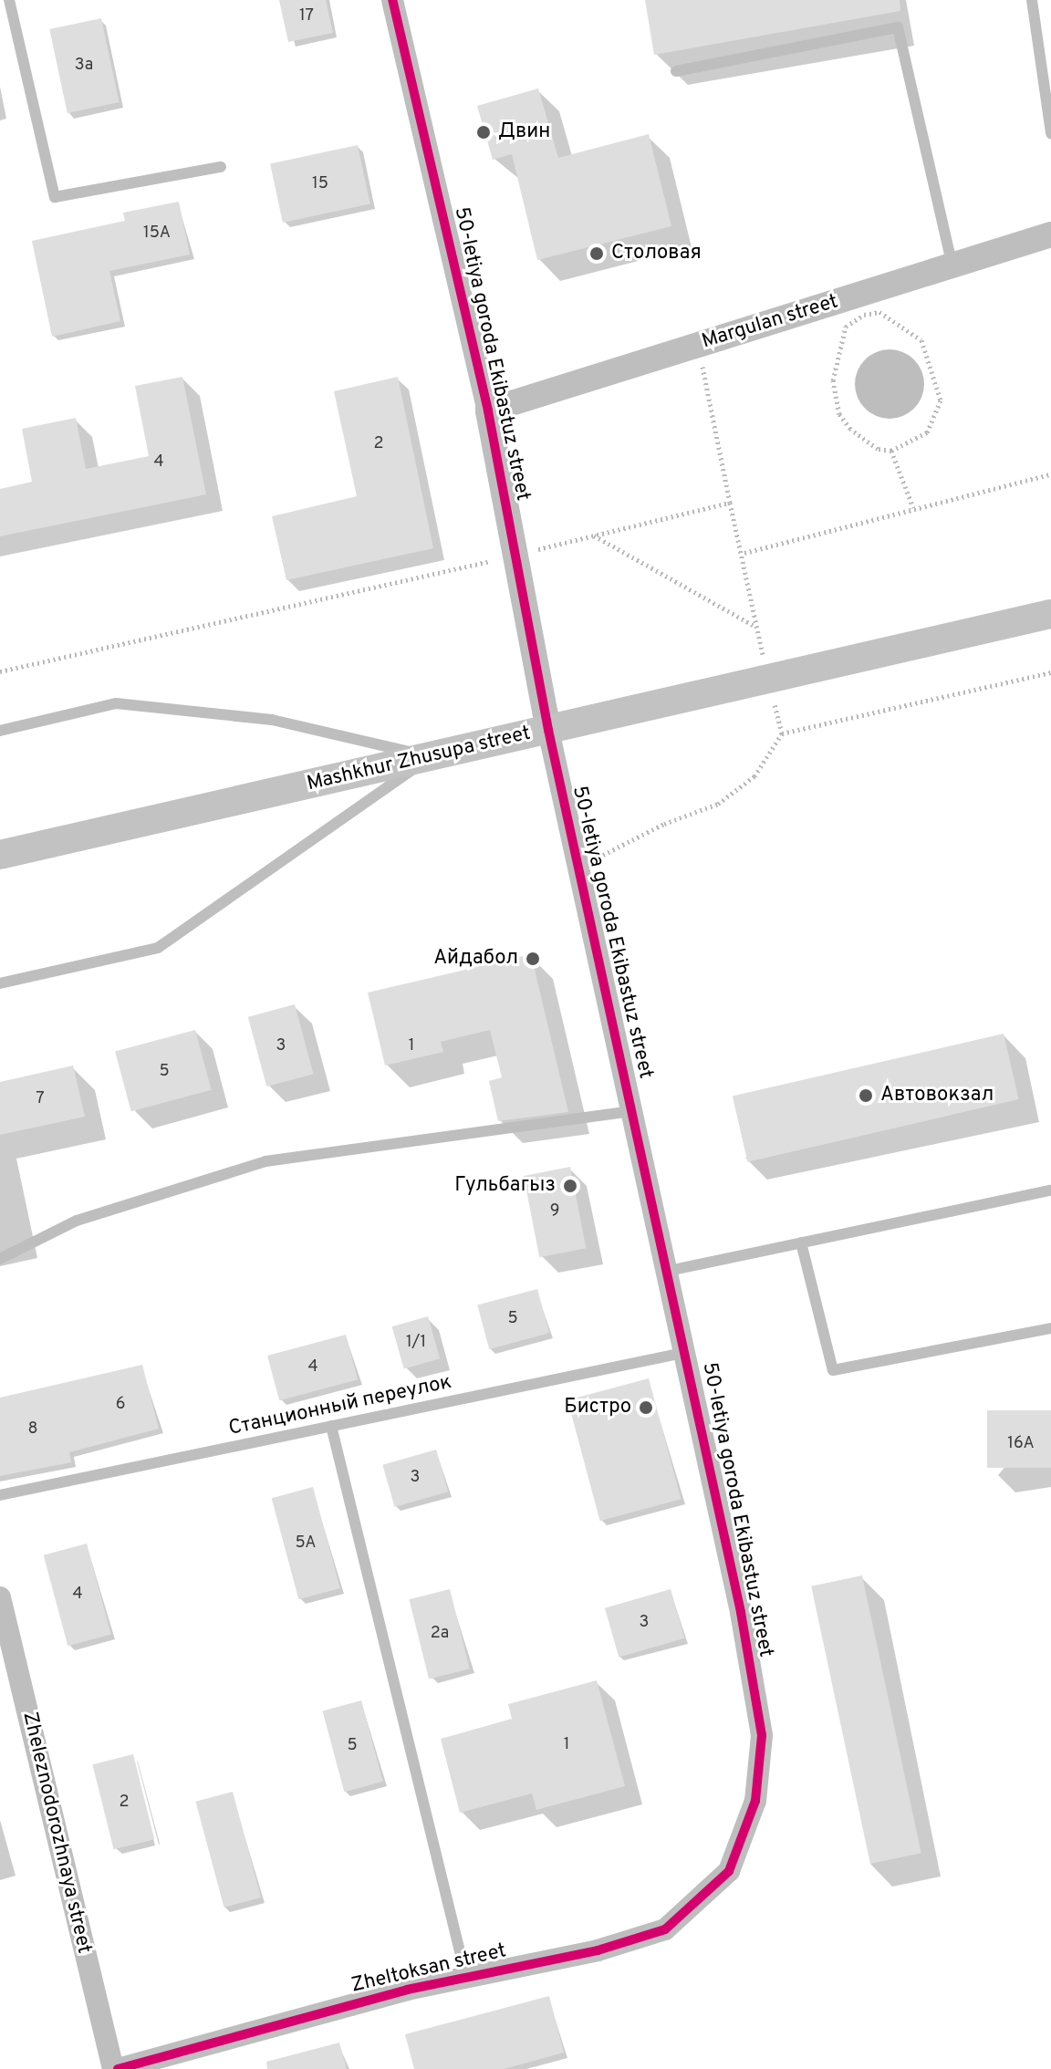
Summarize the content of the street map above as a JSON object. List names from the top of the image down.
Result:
{
  "streets": {
    "main road": ["Mashkhur Zhusupa street"],
    "street": [
      "Margulan street",
      "50-letiya goroda Ekibastuz street",
      "Zheleznodorozhnaya street",
      "Zheltoksan street"
    ],
    "lane": ["Станционный переулок"]
  },
  "crossings": [
    ["Margulan street", "50-letiya goroda Ekibastuz street"],
    ["50-letiya goroda Ekibastuz street", "Mashkhur Zhusupa street"],
    ["50-letiya goroda Ekibastuz street", "Станционный переулок"],
    ["50-letiya goroda Ekibastuz street", "Zheltoksan street"],
    ["Zheleznodorozhnaya street", "Zheltoksan street"]
  ],
  "places": [
    "Двин",
    "Столовая",
    "Айдабол",
    "Автовокзал",
    "Гульбагыз",
    "Бистро"
  ],
  "house_numbers": [
    "17",
    "3а",
    "15",
    "15А",
    "2",
    "4",
    "3",
    "1",
    "5",
    "7",
    "9",
    "5",
    "1/1",
    "4",
    "6",
    "8",
    "16А",
    "3",
    "5А",
    "4",
    "3",
    "2а",
    "1",
    "5",
    "2"
  ]
}
